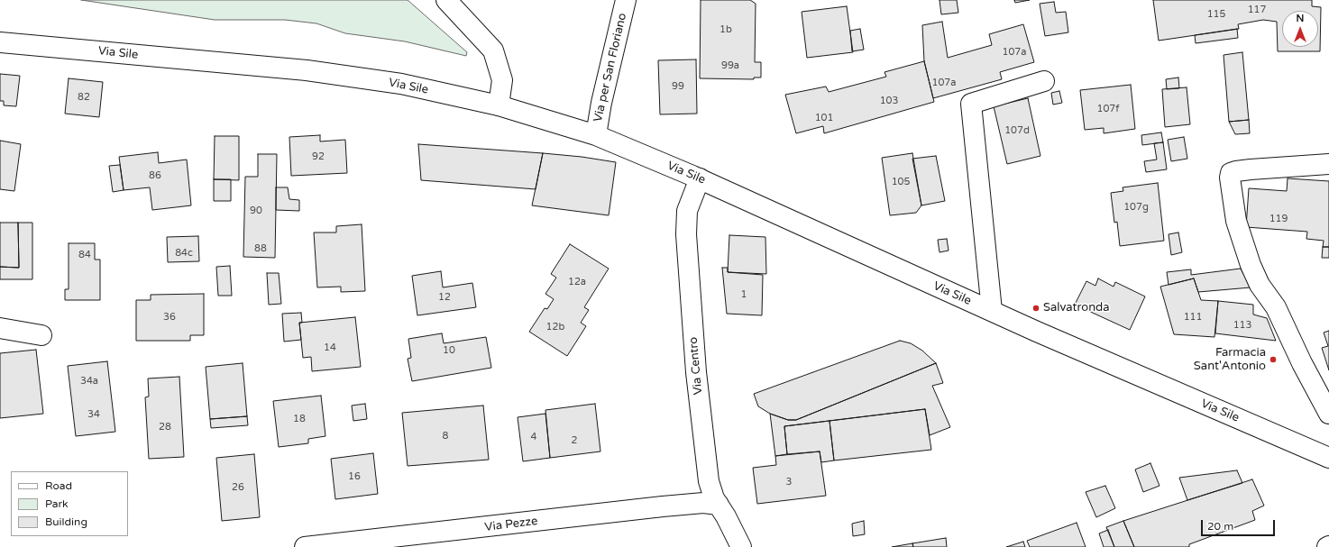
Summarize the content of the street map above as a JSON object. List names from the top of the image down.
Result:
{
  "streets": {
    "street": [
      "Via Sile",
      "Via per San Floriano",
      "Via Centro",
      "Via Pezze"
    ]
  },
  "crossings": [
    ["Via Sile", "Via per San Floriano"],
    ["Via Sile", "Via Centro"],
    ["Via Centro", "Via Pezze"]
  ],
  "places": ["Salvatronda", "Farmacia Sant'Antonio"],
  "house_numbers": [
    "117",
    "115",
    "1b",
    "107a",
    "99a",
    "107a",
    "99",
    "82",
    "103",
    "107f",
    "101",
    "107d",
    "92",
    "86",
    "105",
    "107g",
    "90",
    "119",
    "88",
    "84c",
    "84",
    "12a",
    "1",
    "12",
    "36",
    "111",
    "113",
    "12b",
    "14",
    "10",
    "34a",
    "34",
    "18",
    "28",
    "8",
    "4",
    "2",
    "16",
    "3",
    "26"
  ],
  "legend": ["Road", "Park", "Building"],
  "scale_bar": "20 m",
  "north": "top"
}
